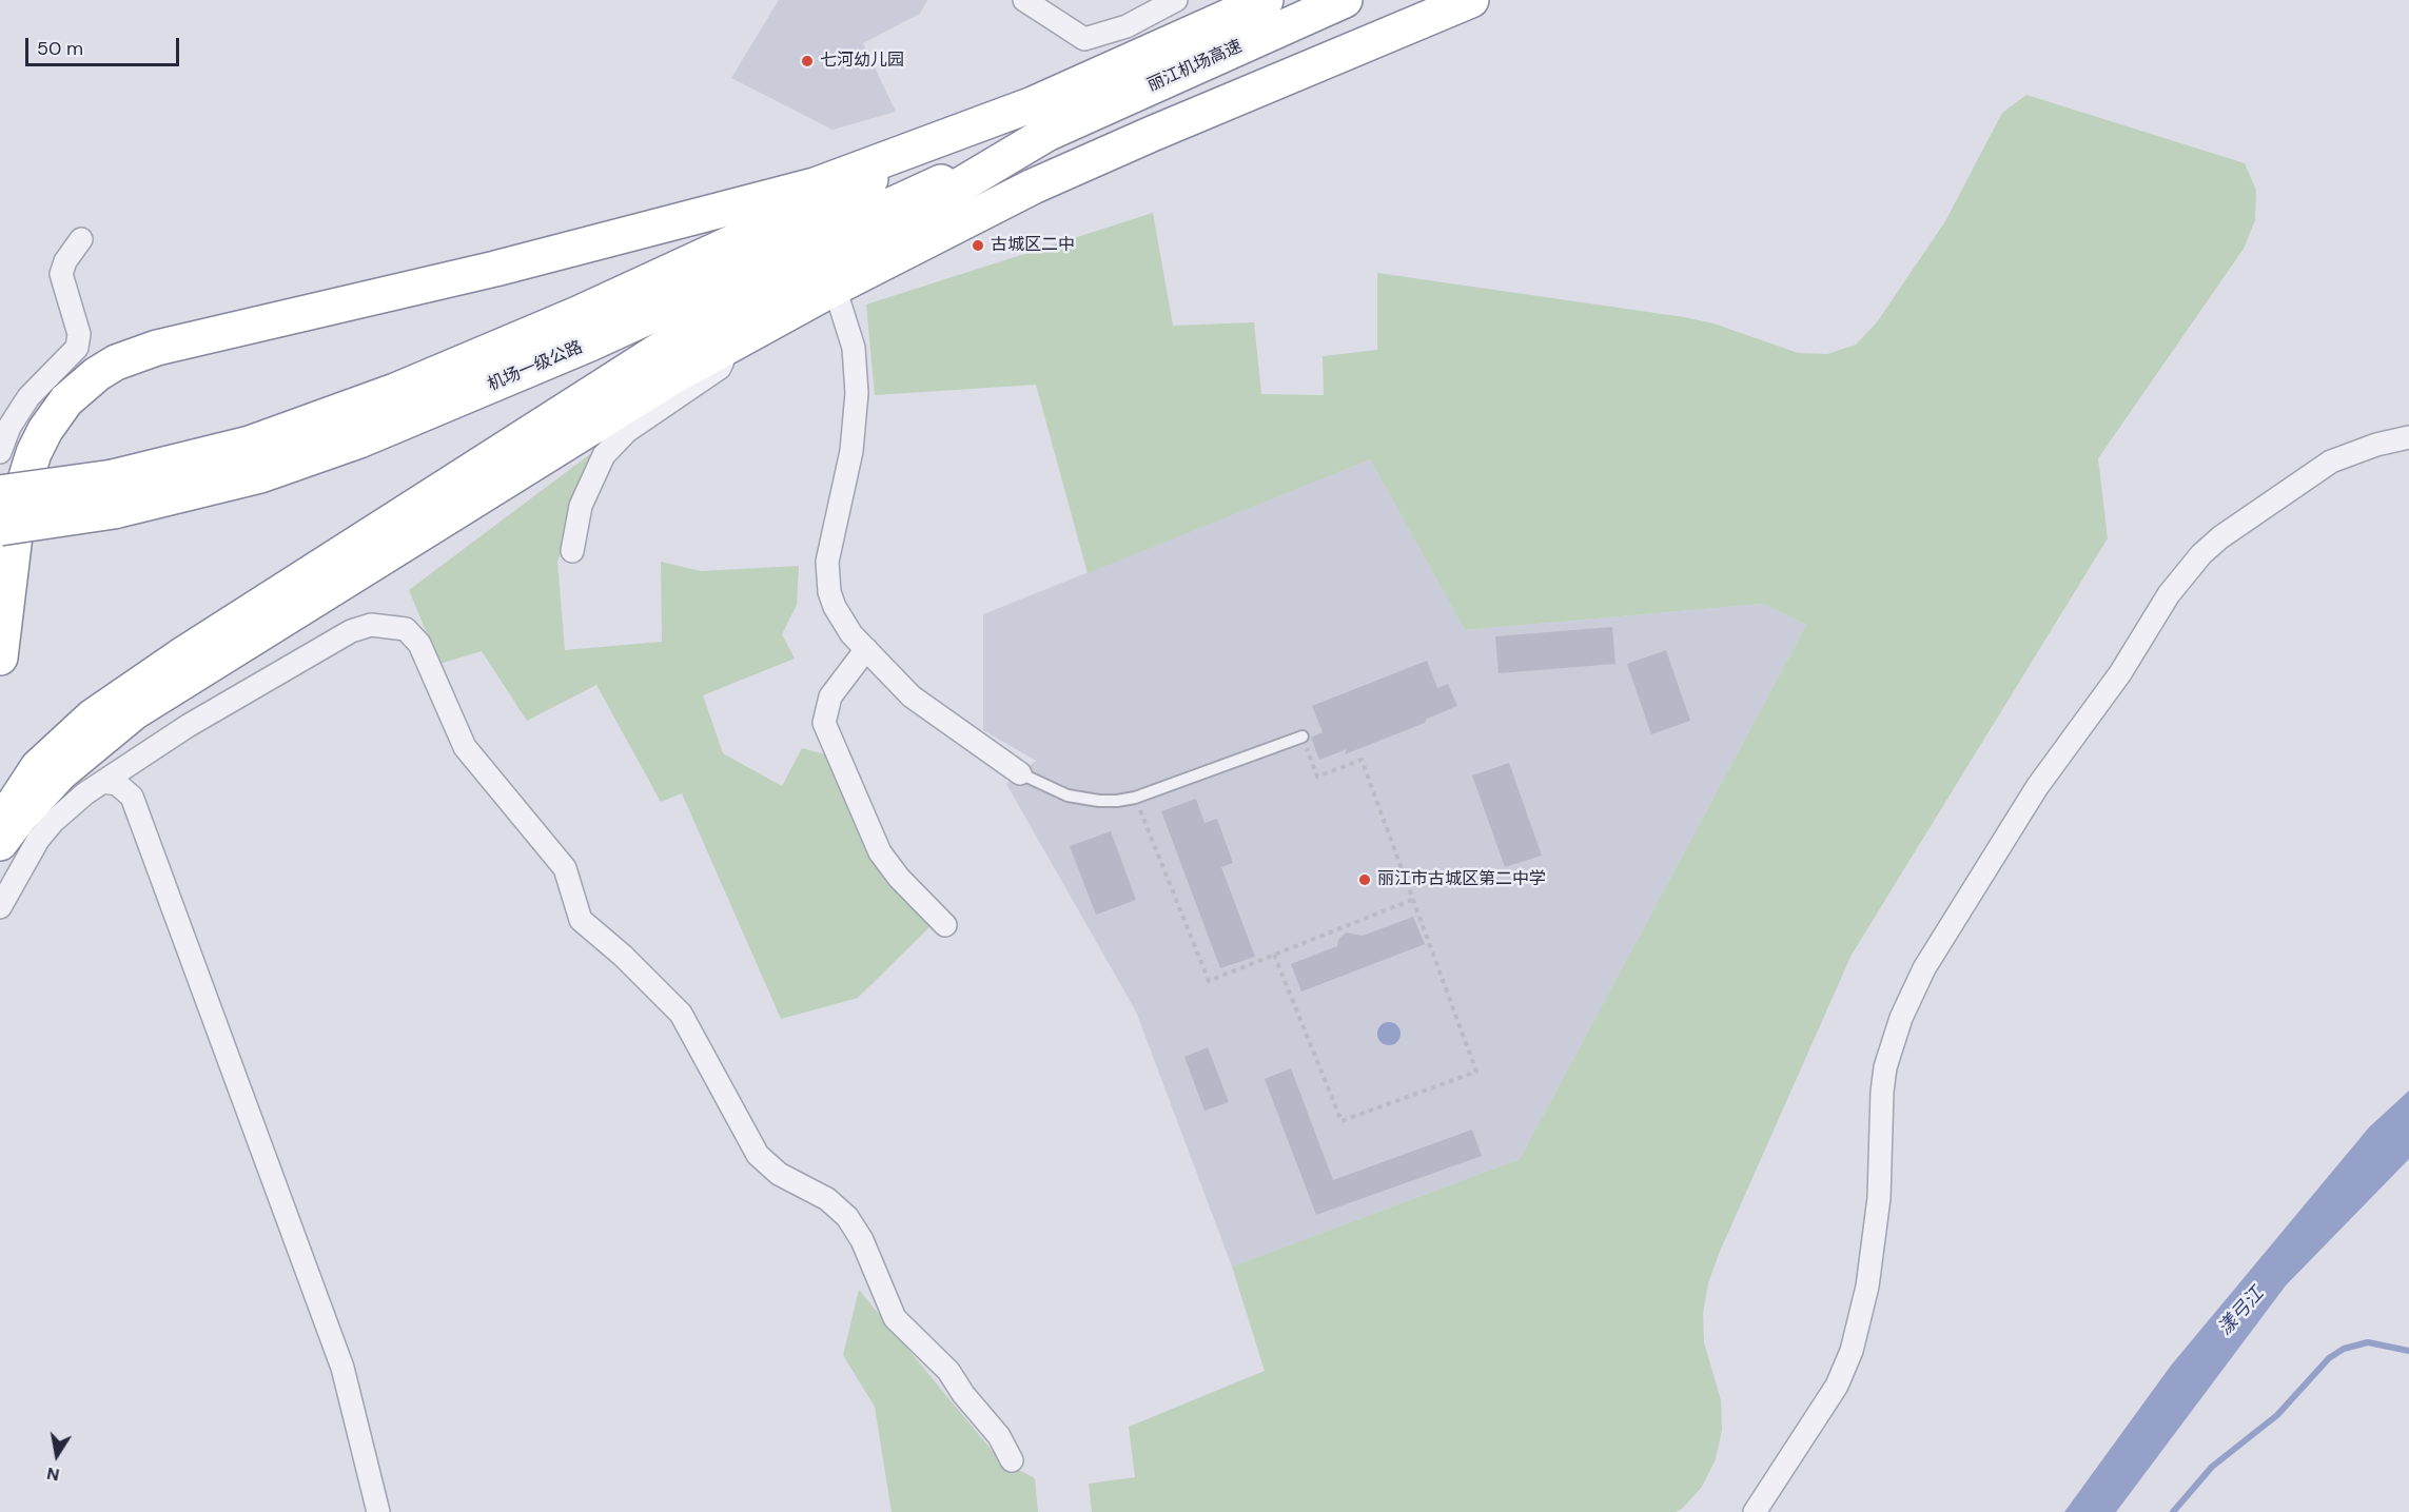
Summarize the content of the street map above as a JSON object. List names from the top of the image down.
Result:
{
  "streets": {
    "highway": ["丽江机场高速", "机场一级公路"]
  },
  "crossings": [
    ["丽江机场高速", "机场一级公路"]
  ],
  "water": ["漾弓江"],
  "places": ["七河幼儿园", "古城区二中", "丽江市古城区第二中学"],
  "scale_bar": "50 m",
  "north": "bottom"
}
